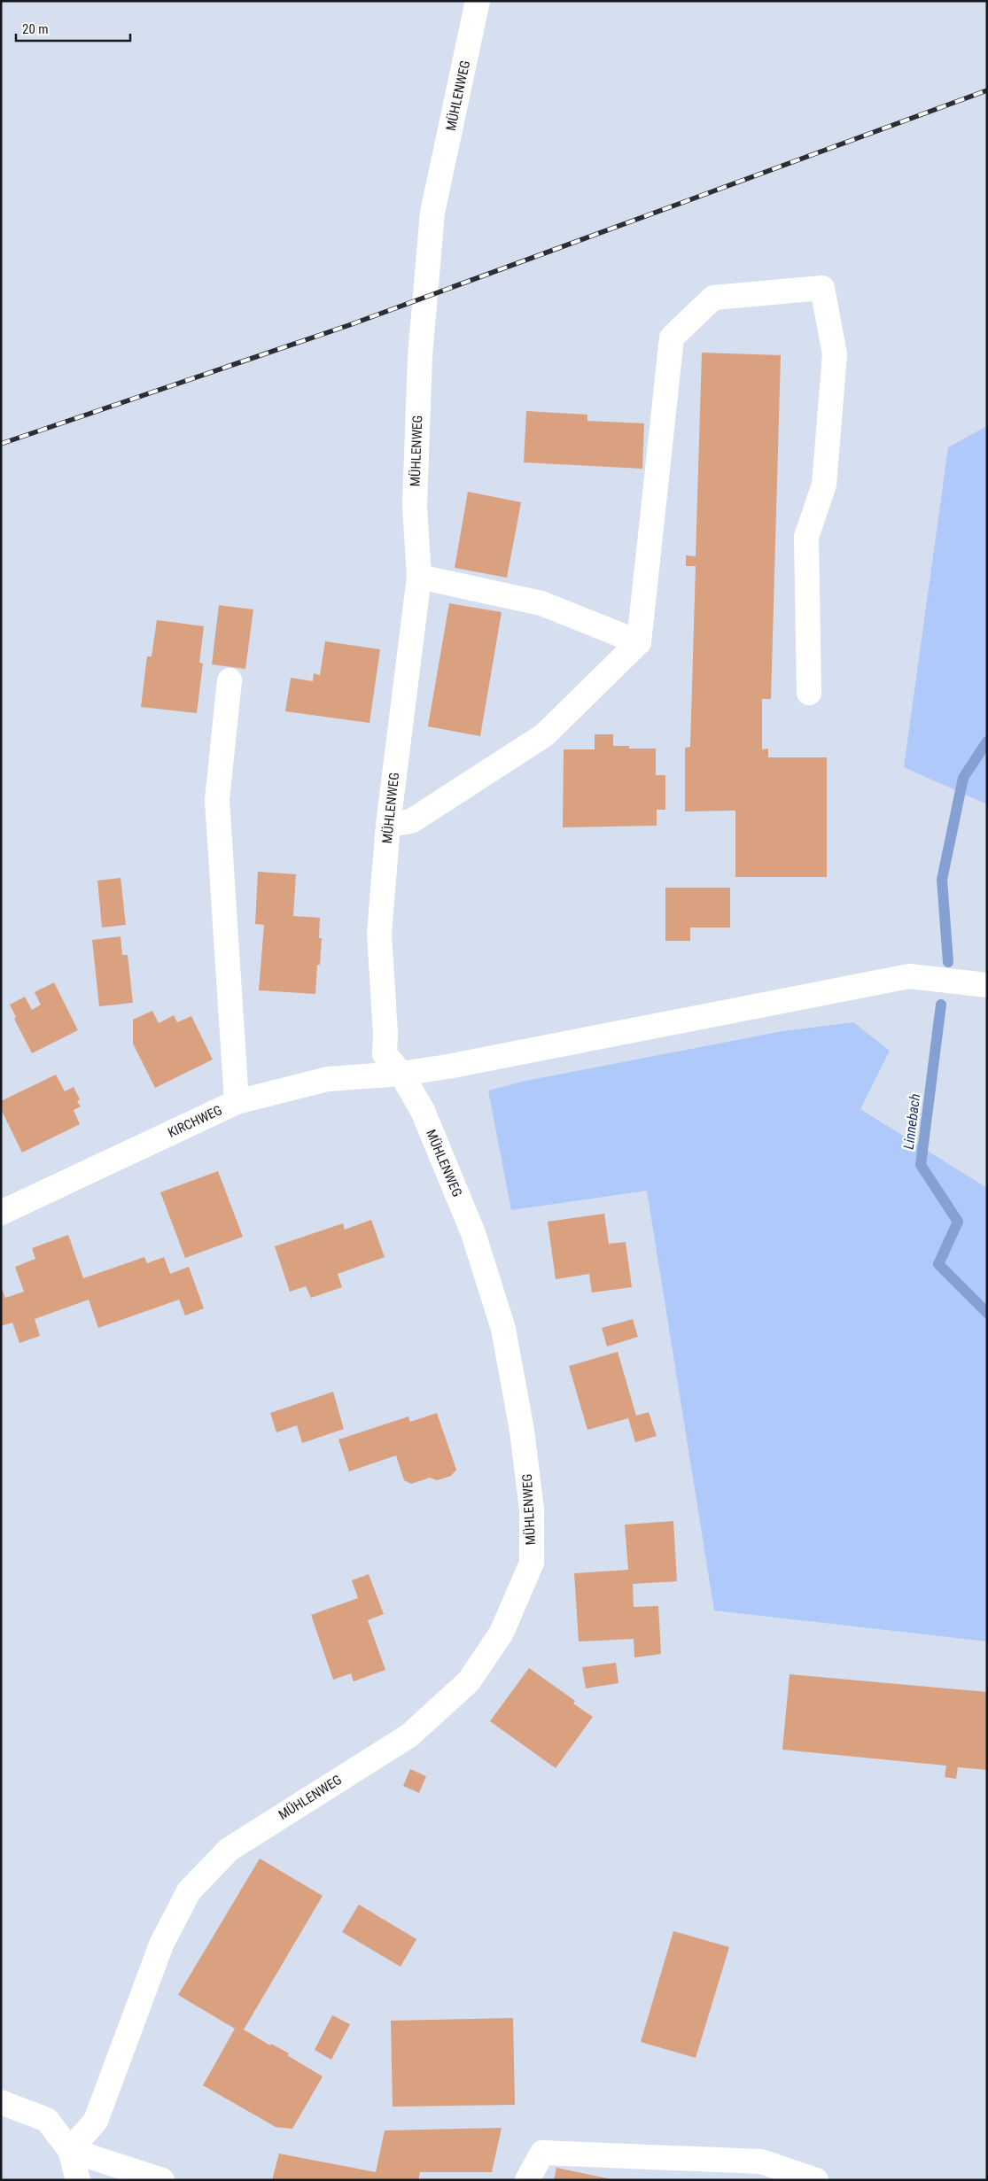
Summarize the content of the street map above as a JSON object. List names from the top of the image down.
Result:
{
  "streets": {
    "street": ["MÜHLENWEG", "KIRCHWEG"]
  },
  "crossings": [
    ["MÜHLENWEG", "KIRCHWEG"]
  ],
  "water": ["Linnebach"],
  "scale_bar": "20 m"
}
